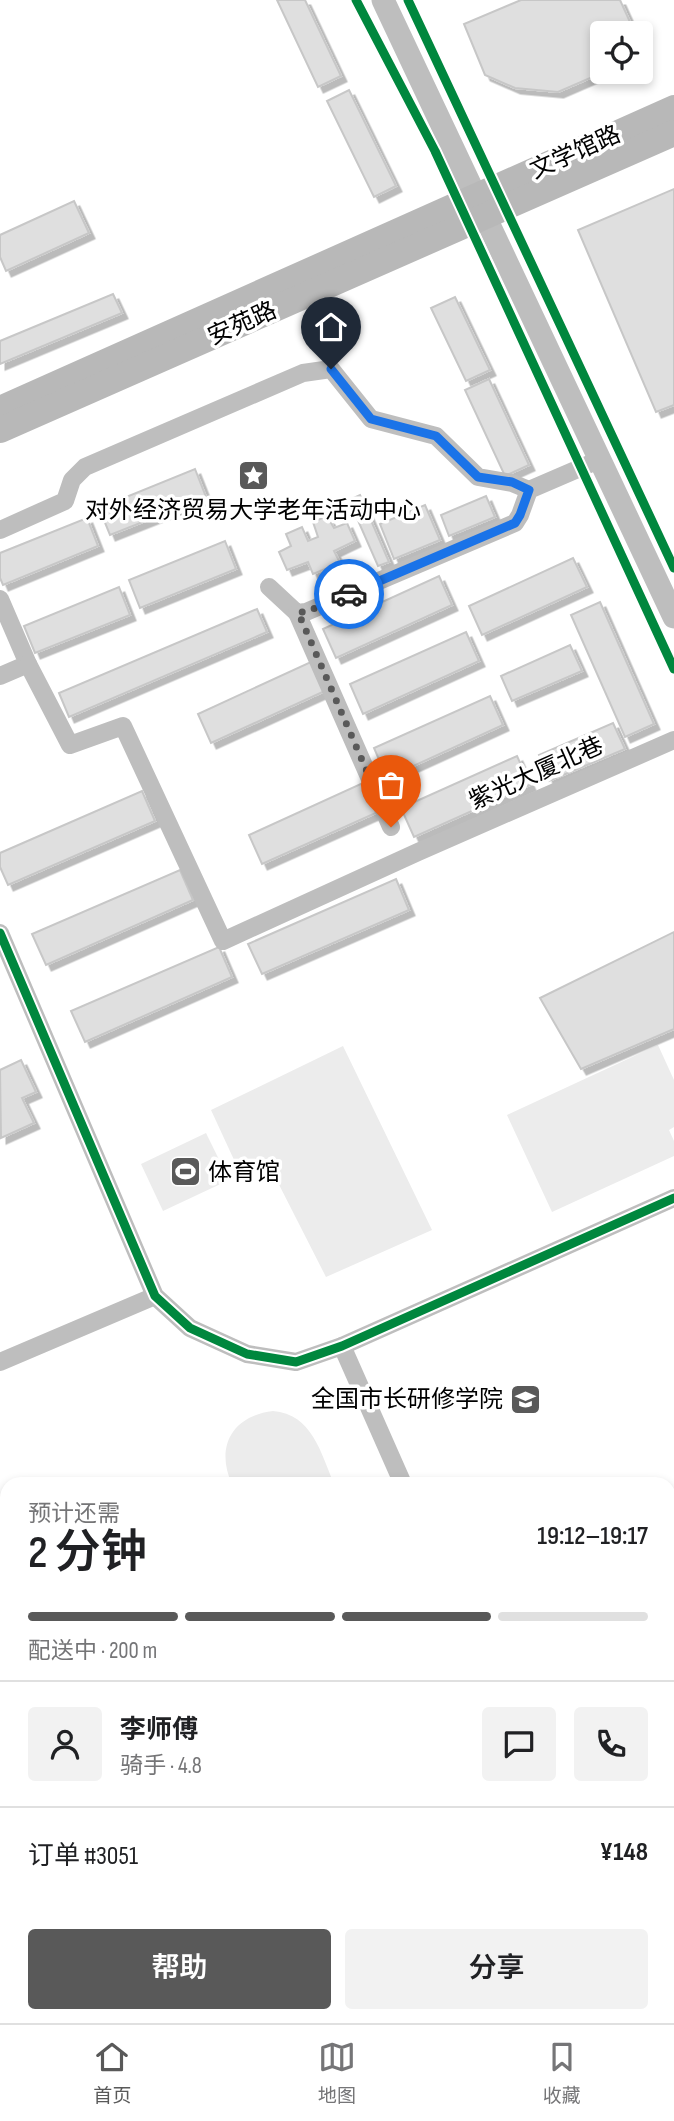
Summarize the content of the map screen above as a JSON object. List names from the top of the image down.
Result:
{
  "streets": {
    "main road": ["文学馆路", "安苑路"],
    "street": ["紫光大厦北巷"]
  },
  "crossings": [
    ["文学馆路", "安苑路"]
  ],
  "places": {
    "place": ["对外经济贸易大学老年活动中心"],
    "sports": ["体育馆"],
    "school or university": ["全国市长研修学院"]
  },
  "page": {
    "heading": ["2 分钟", "预计还需", "19:12–19:17"],
    "panel": [
      "李师傅",
      "骑手 · 4.8",
      "订单 #3051",
      "¥148"
    ],
    "bar": "配送中 · 200 m",
    "buttons": ["帮助", "分享"],
    "tabs": ["首页", "地图", "收藏"]
  }
}
